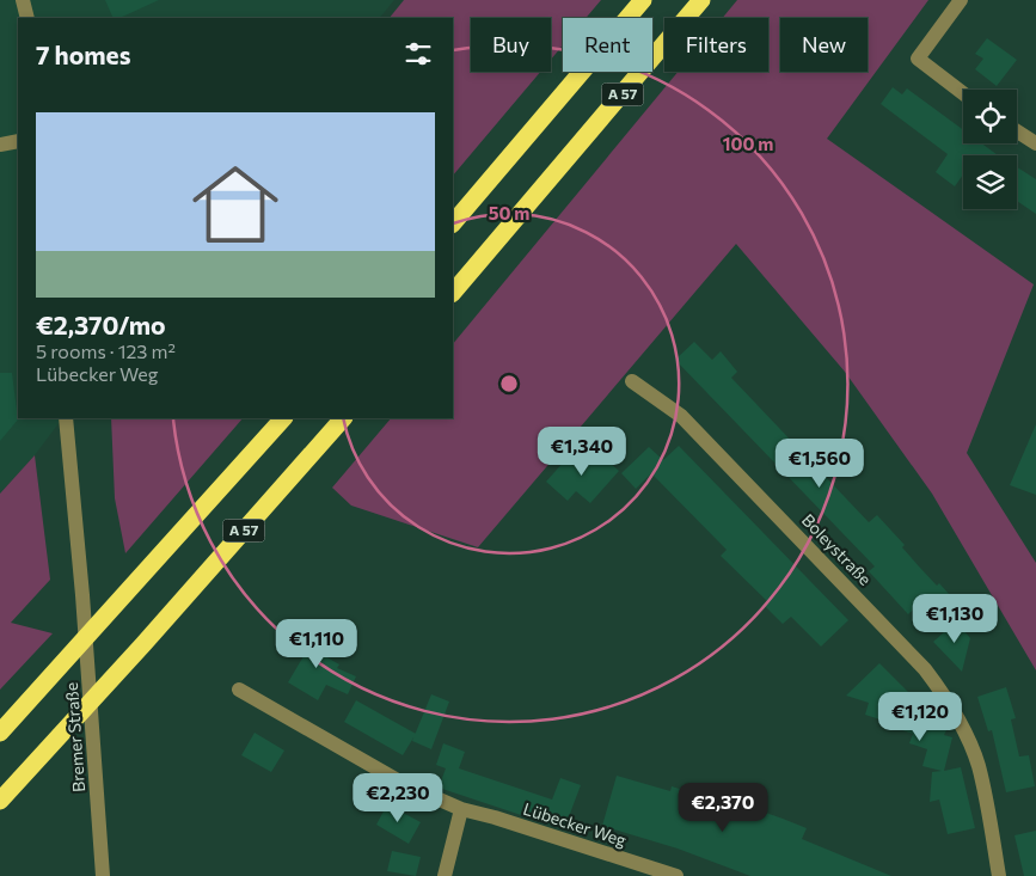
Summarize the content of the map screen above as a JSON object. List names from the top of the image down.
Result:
{
  "streets": {
    "highway": ["A 57"],
    "street": ["Boleystraße", "Bremer Straße", "Lübecker Weg"]
  },
  "page": {
    "chip": [
      "Buy",
      "Rent",
      "Filters",
      "New"
    ],
    "heading": "7 homes",
    "list": [
      {
        "name": "€2,370/mo",
        "note": "5 rooms · 123 m² · Lübecker Weg"
      }
    ],
    "price": [
      "€1,340",
      "€1,560",
      "€1,130",
      "€1,110",
      "€1,120",
      "€2,230",
      "€2,370"
    ]
  },
  "rings": ["100 m", "50 m"]
}
